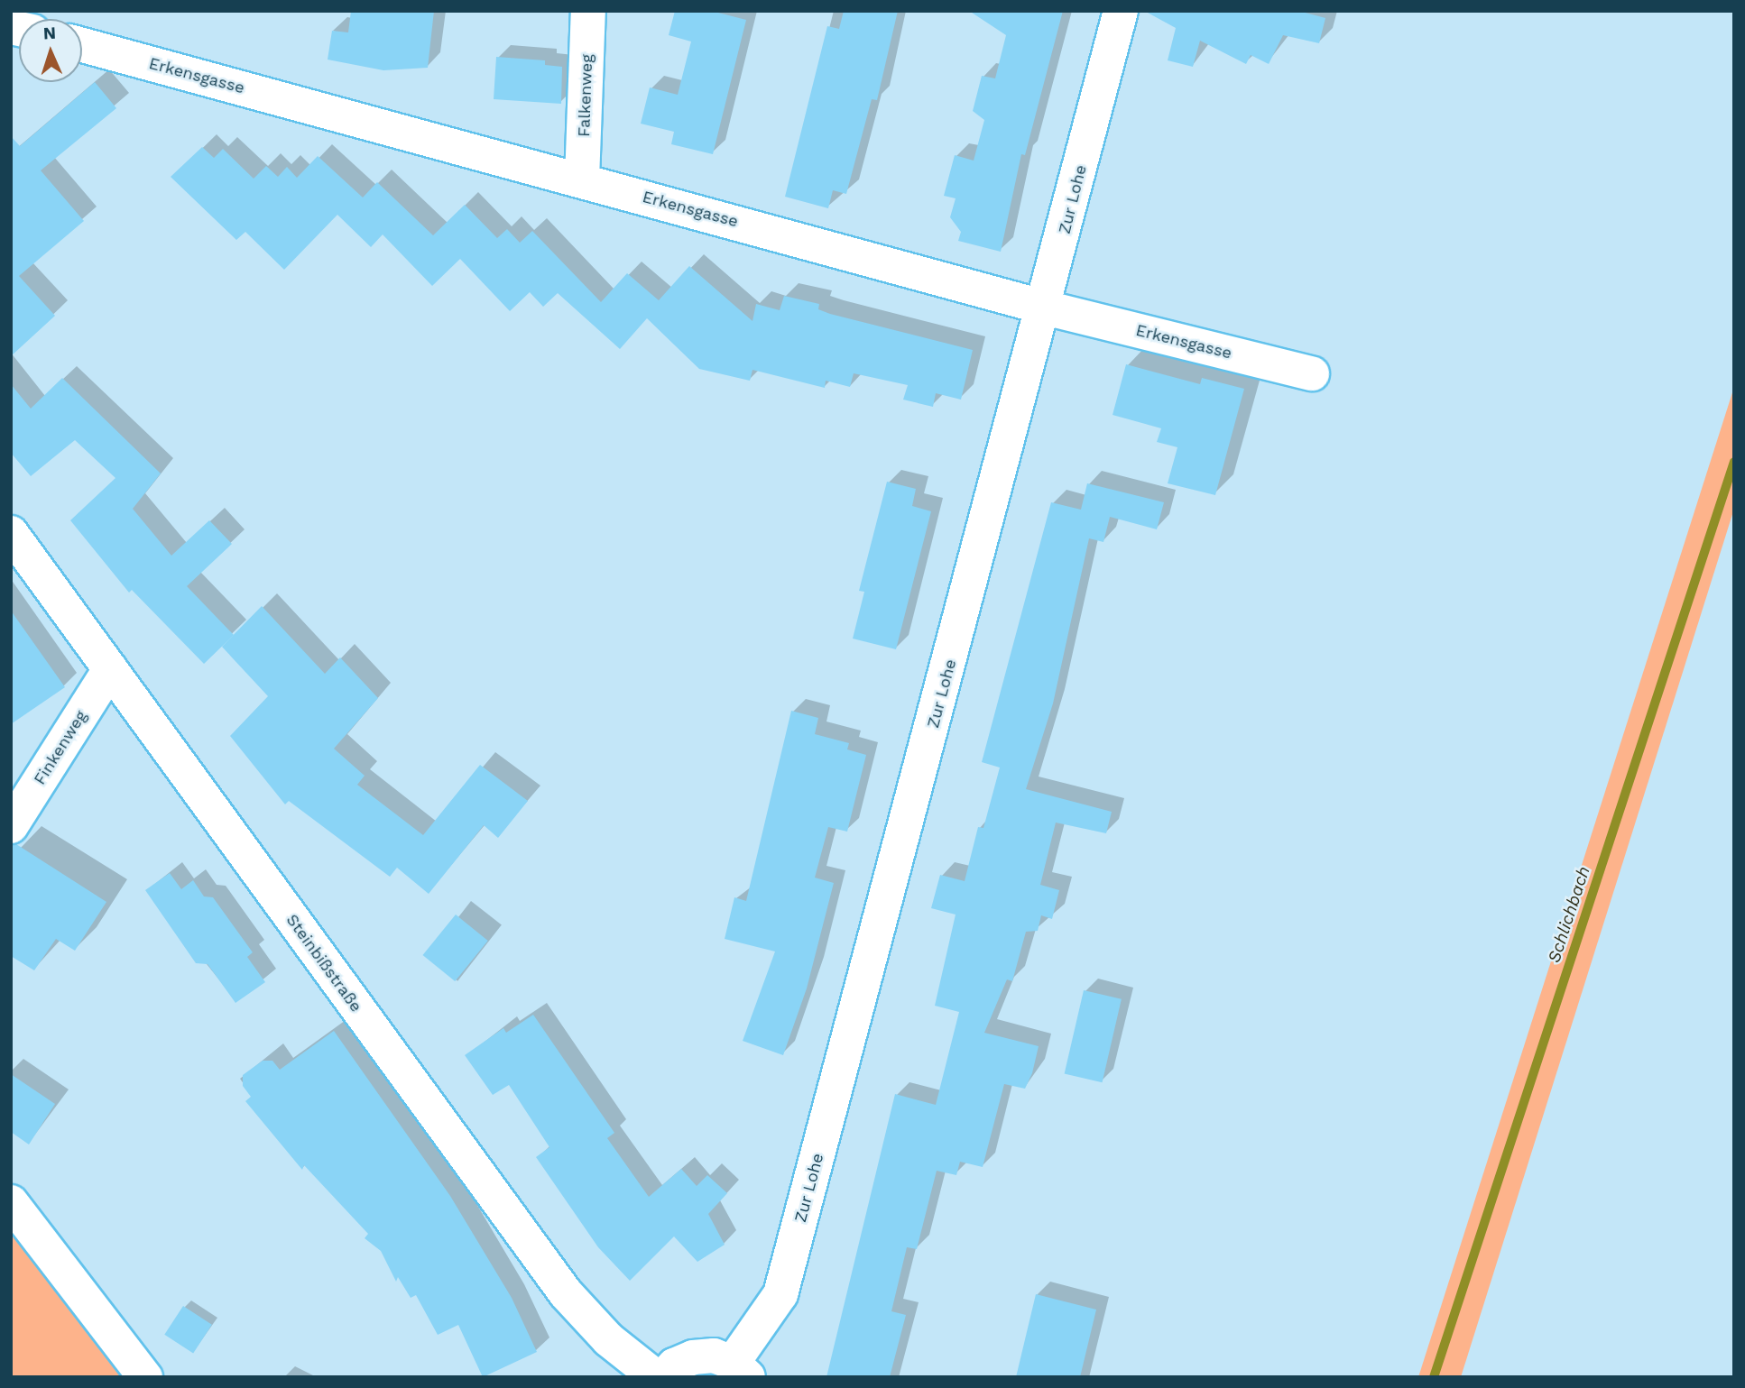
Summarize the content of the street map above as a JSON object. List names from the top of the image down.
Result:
{
  "streets": {
    "street": [
      "Erkensgasse",
      "Falkenweg",
      "Zur Lohe",
      "Finkenweg",
      "Steinbißstraße"
    ]
  },
  "crossings": [
    ["Erkensgasse", "Falkenweg"],
    ["Erkensgasse", "Zur Lohe"],
    ["Finkenweg", "Steinbißstraße"]
  ],
  "water": ["Schlichbach"],
  "north": "top"
}
